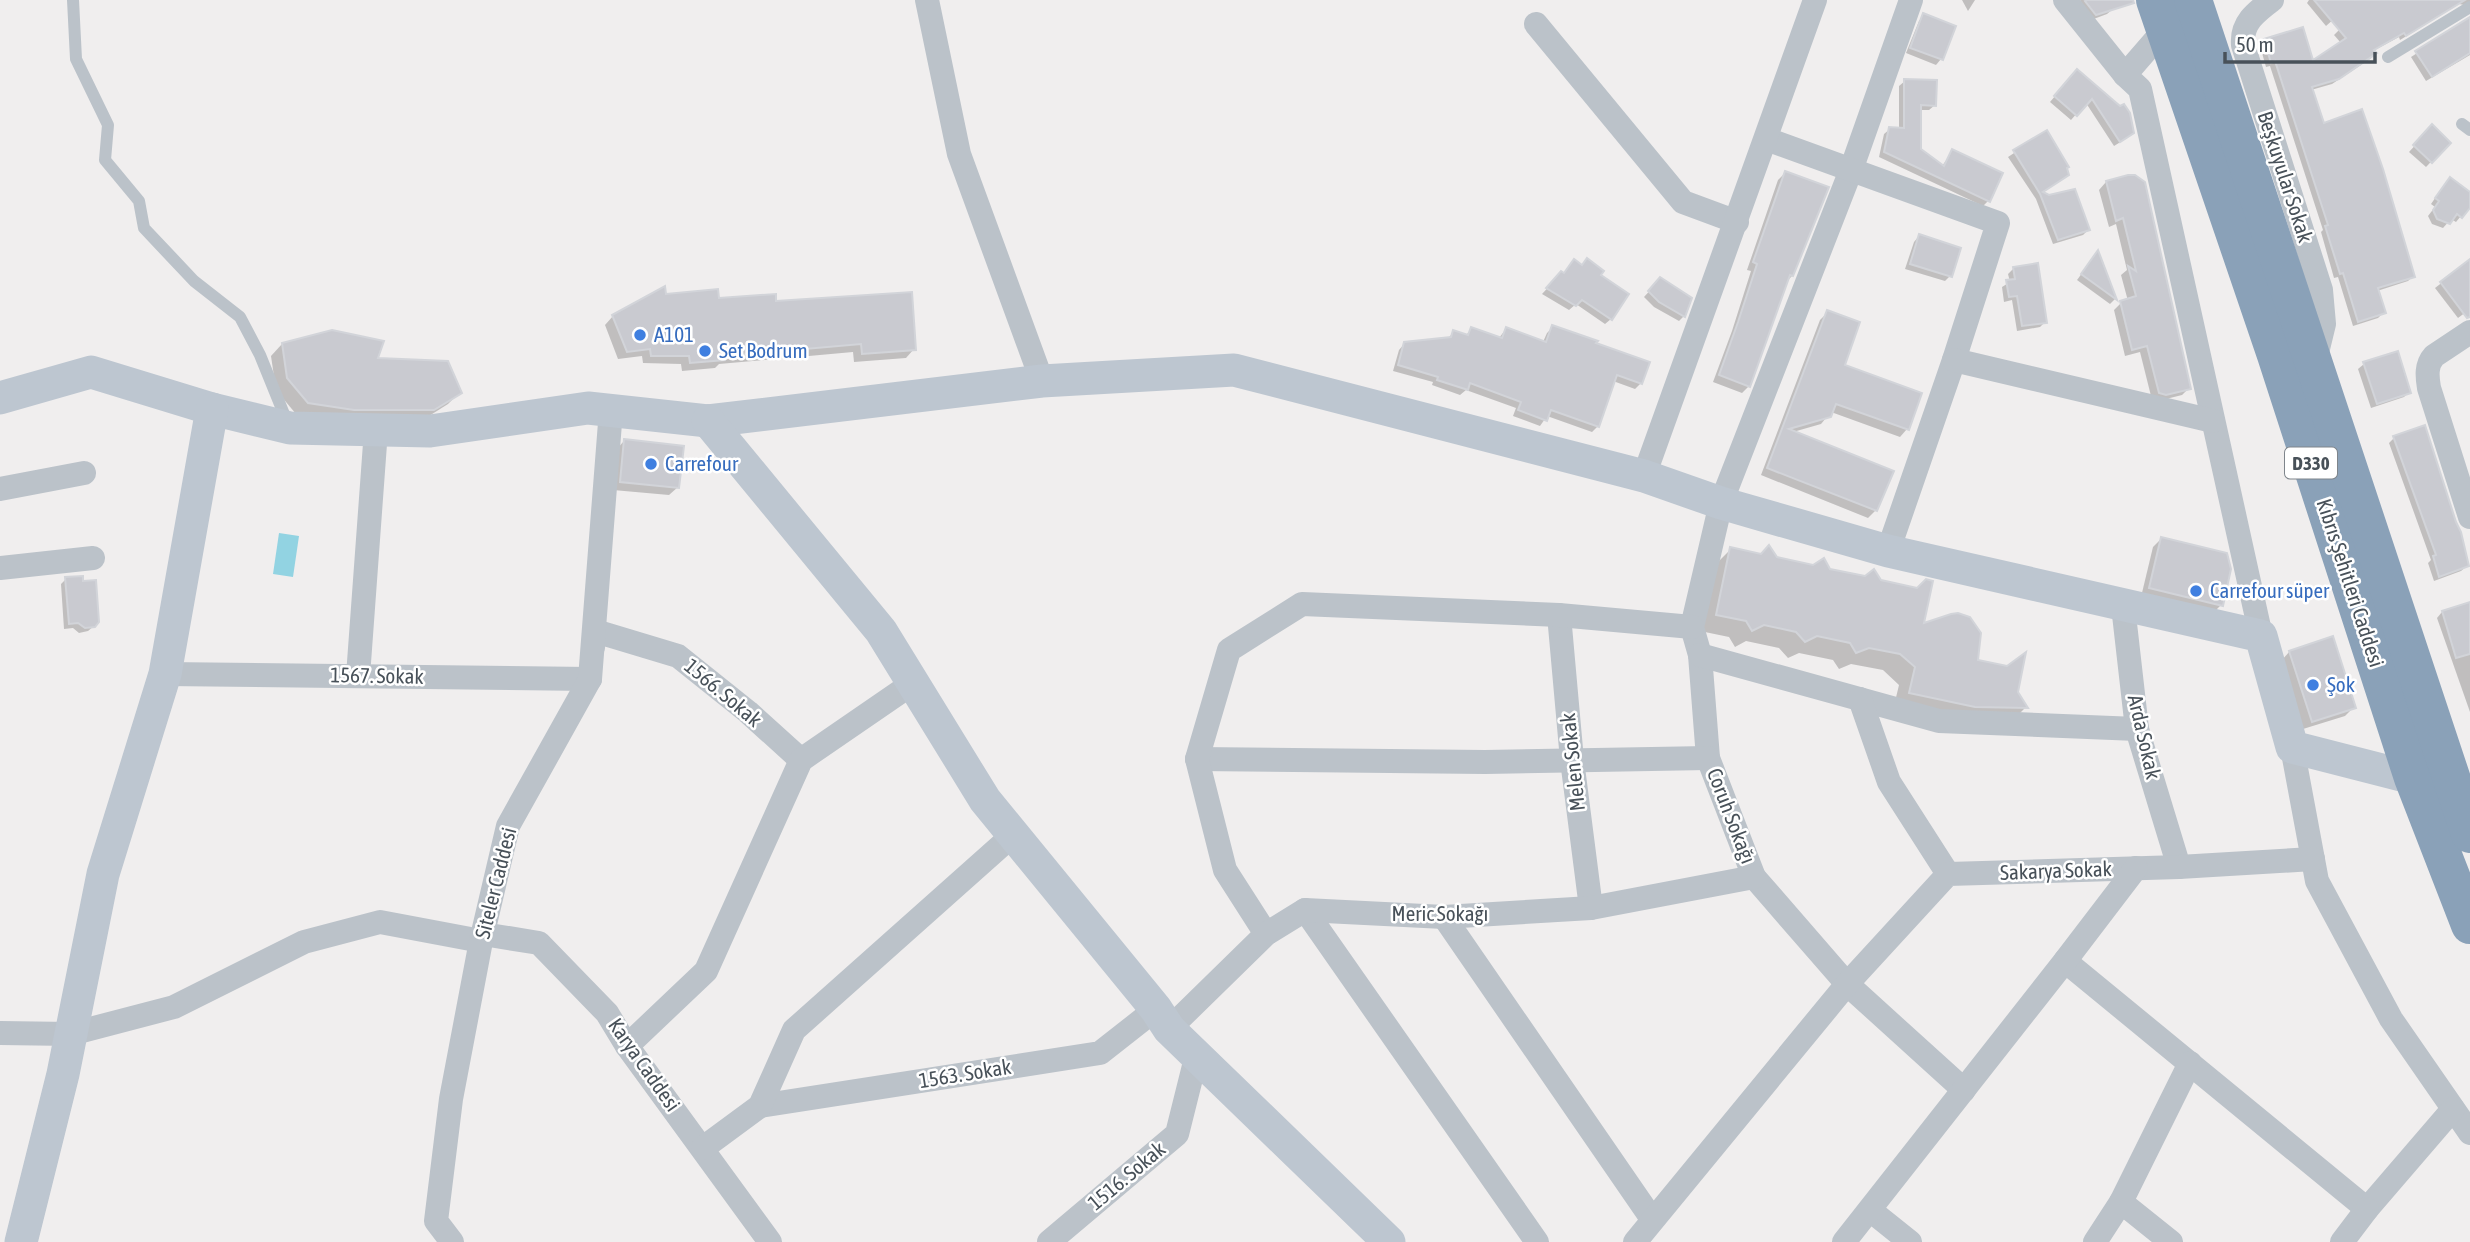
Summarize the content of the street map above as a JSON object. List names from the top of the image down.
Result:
{
  "streets": {
    "highway": ["D330", "Kıbrıs Şehitleri Caddesi"],
    "street": [
      "Beşkuyular Sokak",
      "1567. Sokak",
      "1566. Sokak",
      "Arda Sokak",
      "Melen Sokak",
      "Coruh Sokağı",
      "Sakarya Sokak",
      "Siteler Caddesi",
      "Meric Sokağı",
      "Karya Caddesi",
      "1563. Sokak",
      "1516. Sokak"
    ]
  },
  "crossings": [
    ["Beşkuyular Sokak", "Kıbrıs Şehitleri Caddesi"],
    ["1567. Sokak", "1566. Sokak"],
    ["1567. Sokak", "Siteler Caddesi"],
    ["1566. Sokak", "Siteler Caddesi"],
    ["Arda Sokak", "Sakarya Sokak"],
    ["Melen Sokak", "Meric Sokağı"],
    ["Coruh Sokağı", "Meric Sokağı"],
    ["Siteler Caddesi", "Karya Caddesi"]
  ],
  "places": [
    "A101",
    "Set Bodrum",
    "Carrefour",
    "Carrefour süper",
    "Şok"
  ],
  "scale_bar": "50 m"
}
